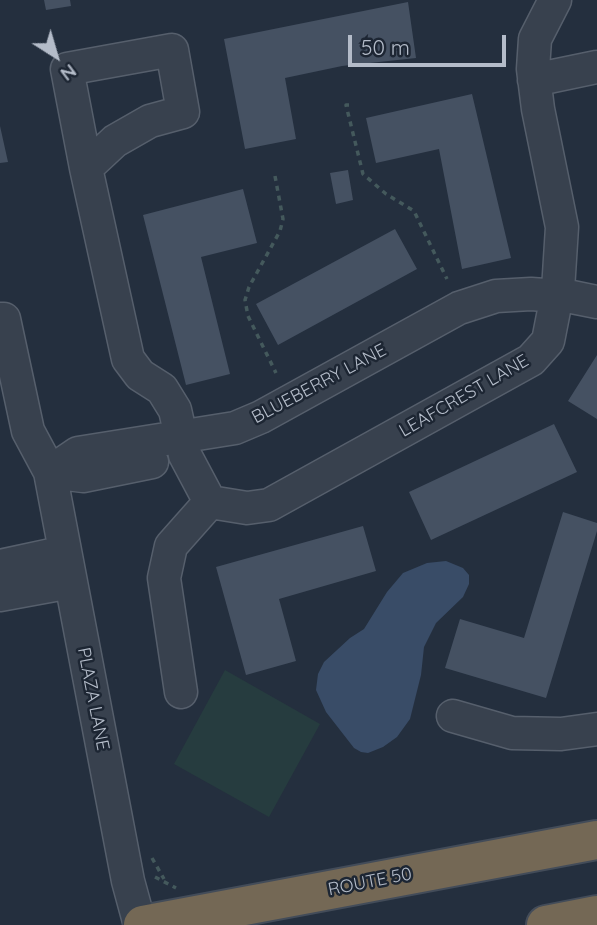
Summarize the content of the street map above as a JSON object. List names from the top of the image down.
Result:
{
  "streets": {
    "highway": ["ROUTE 50"],
    "street": ["BLUEBERRY LANE", "LEAFCREST LANE", "PLAZA LANE"]
  },
  "crossings": [
    ["BLUEBERRY LANE", "LEAFCREST LANE"],
    ["BLUEBERRY LANE", "PLAZA LANE"],
    ["PLAZA LANE", "ROUTE 50"]
  ],
  "scale_bar": "50 m",
  "north": "bottom right"
}
